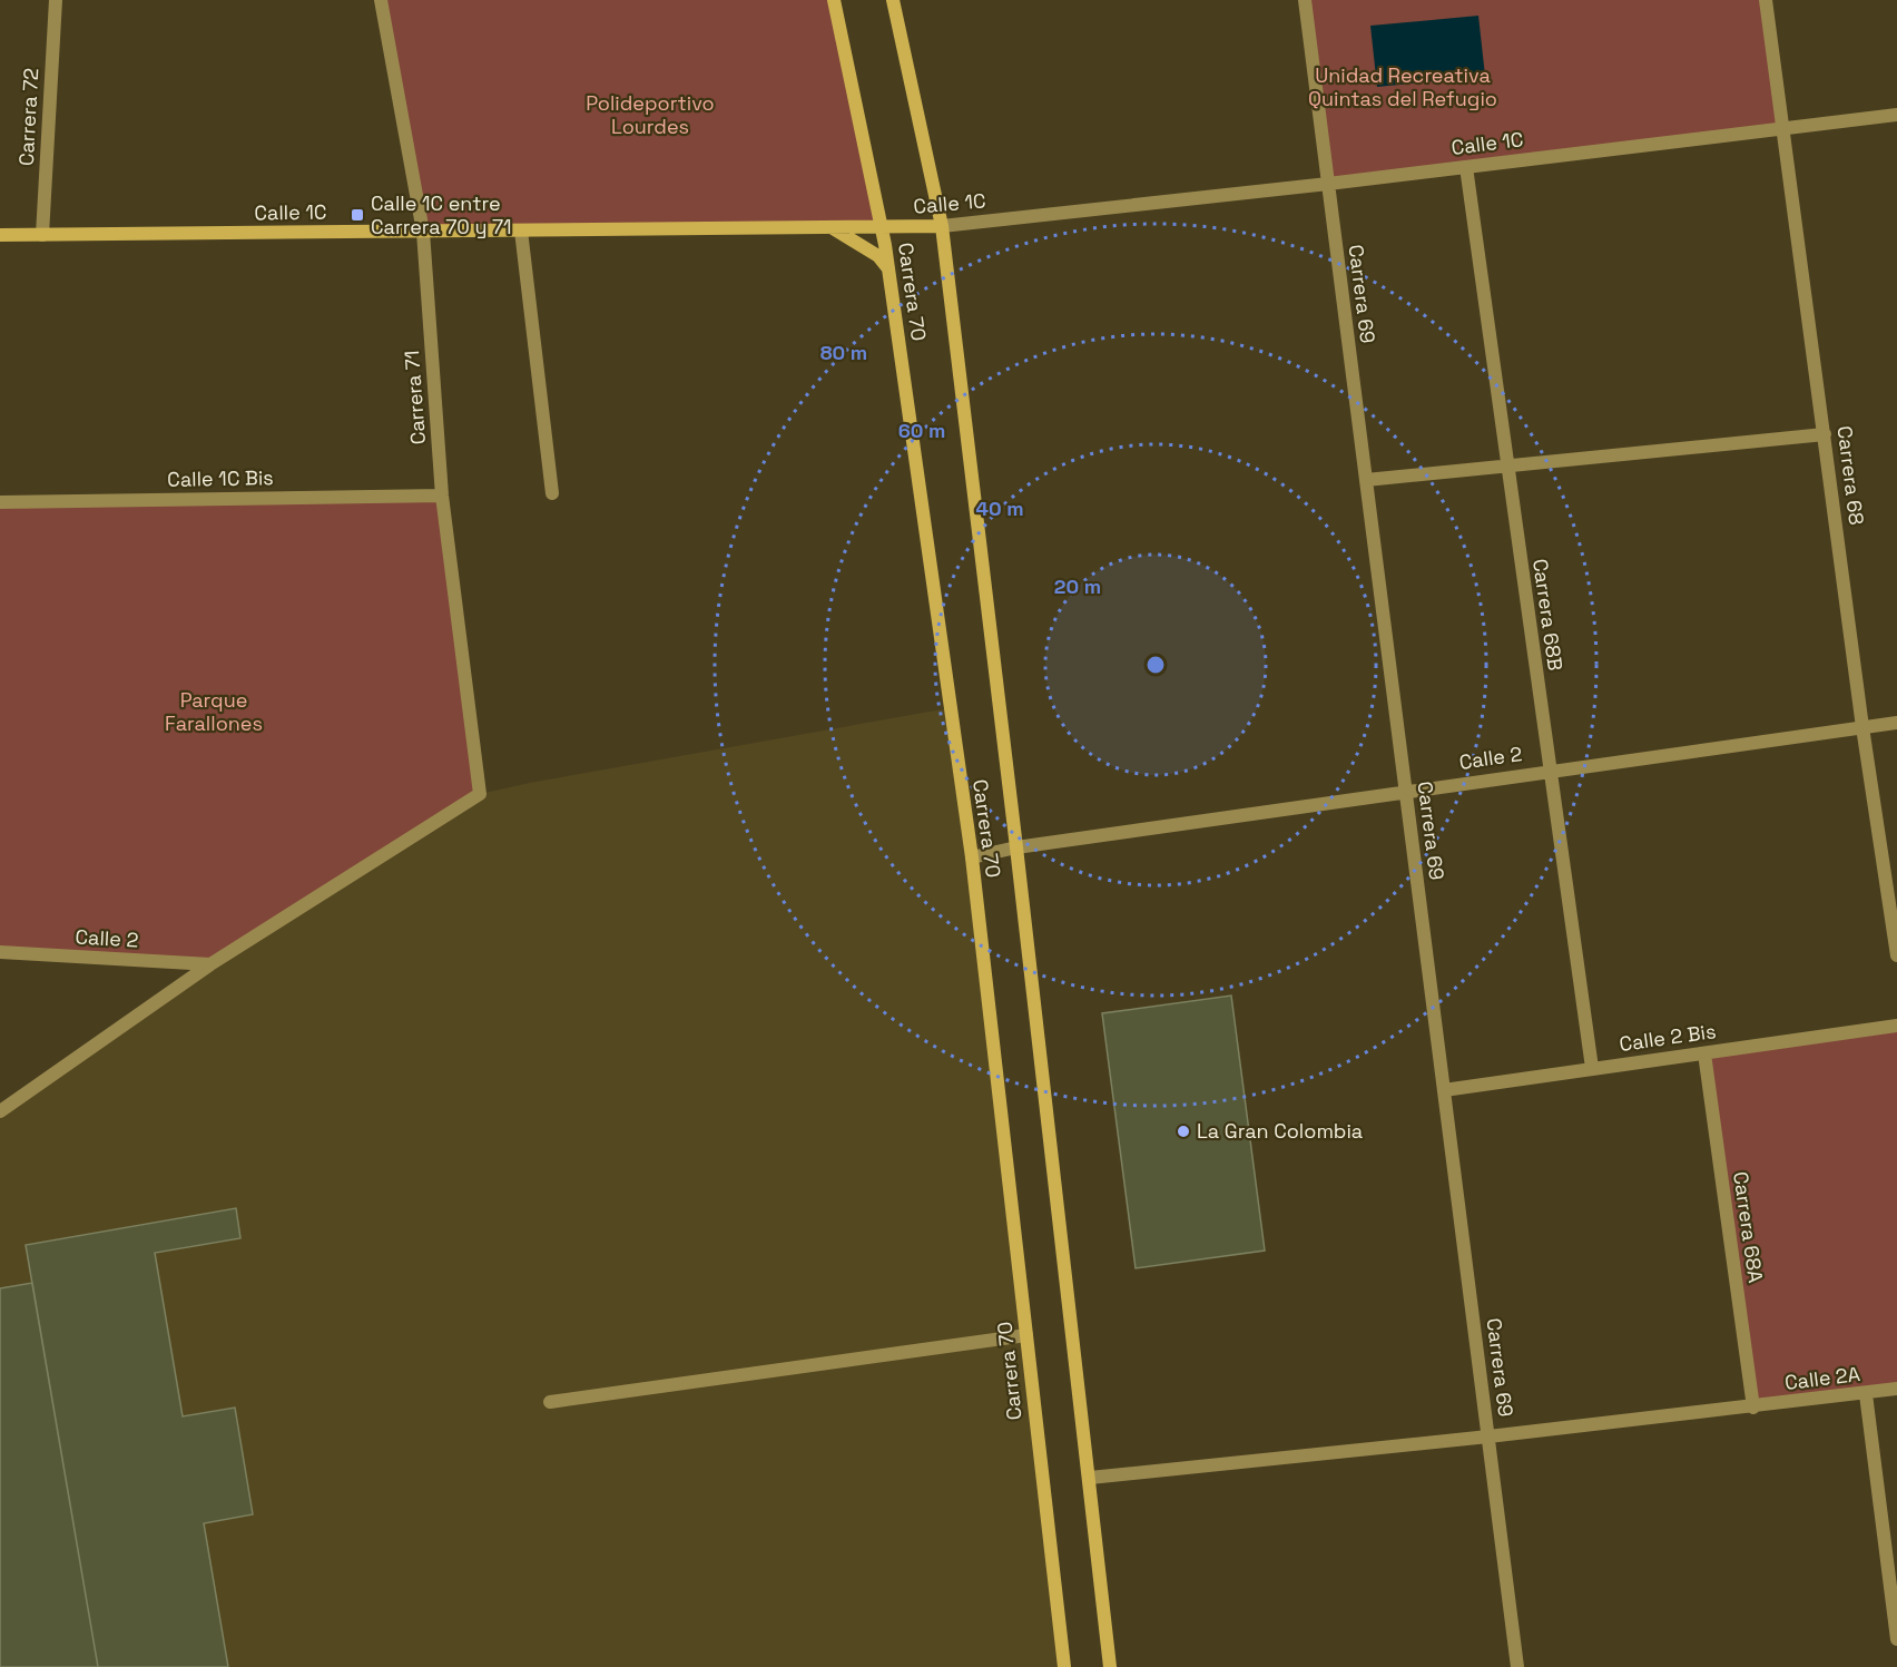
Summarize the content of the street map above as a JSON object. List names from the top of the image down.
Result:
{
  "streets": {
    "street": [
      "Carrera 72",
      "Calle 1C",
      "Carrera 70",
      "Carrera 69",
      "Carrera 71",
      "Carrera 68",
      "Calle 1C Bis",
      "Carrera 68B",
      "Calle 2",
      "Calle 2 Bis",
      "Carrera 68A",
      "Calle 2A"
    ]
  },
  "crossings": [
    ["Carrera 72", "Calle 1C"],
    ["Calle 1C", "Carrera 70"],
    ["Calle 1C", "Carrera 69"],
    ["Calle 1C", "Carrera 71"],
    ["Calle 1C", "Carrera 68"],
    ["Calle 1C", "Carrera 68B"],
    ["Carrera 70", "Calle 2"],
    ["Carrera 70", "Calle 2A"],
    ["Carrera 69", "Calle 2"],
    ["Carrera 69", "Calle 2 Bis"],
    ["Carrera 69", "Calle 2A"],
    ["Carrera 71", "Calle 1C Bis"],
    ["Carrera 71", "Calle 2"],
    ["Carrera 68", "Calle 2"],
    ["Carrera 68B", "Calle 2"],
    ["Carrera 68B", "Calle 2 Bis"],
    ["Calle 2 Bis", "Carrera 68A"],
    ["Carrera 68A", "Calle 2A"]
  ],
  "parks": ["Unidad Recreativa Quintas del Refugio", "Polideportivo Lourdes", "Parque Farallones"],
  "places": {
    "transit": ["Calle 1C entre Carrera 70 y 71"],
    "other": ["La Gran Colombia"]
  },
  "rings": [
    "80 m",
    "60 m",
    "40 m",
    "20 m"
  ]
}
